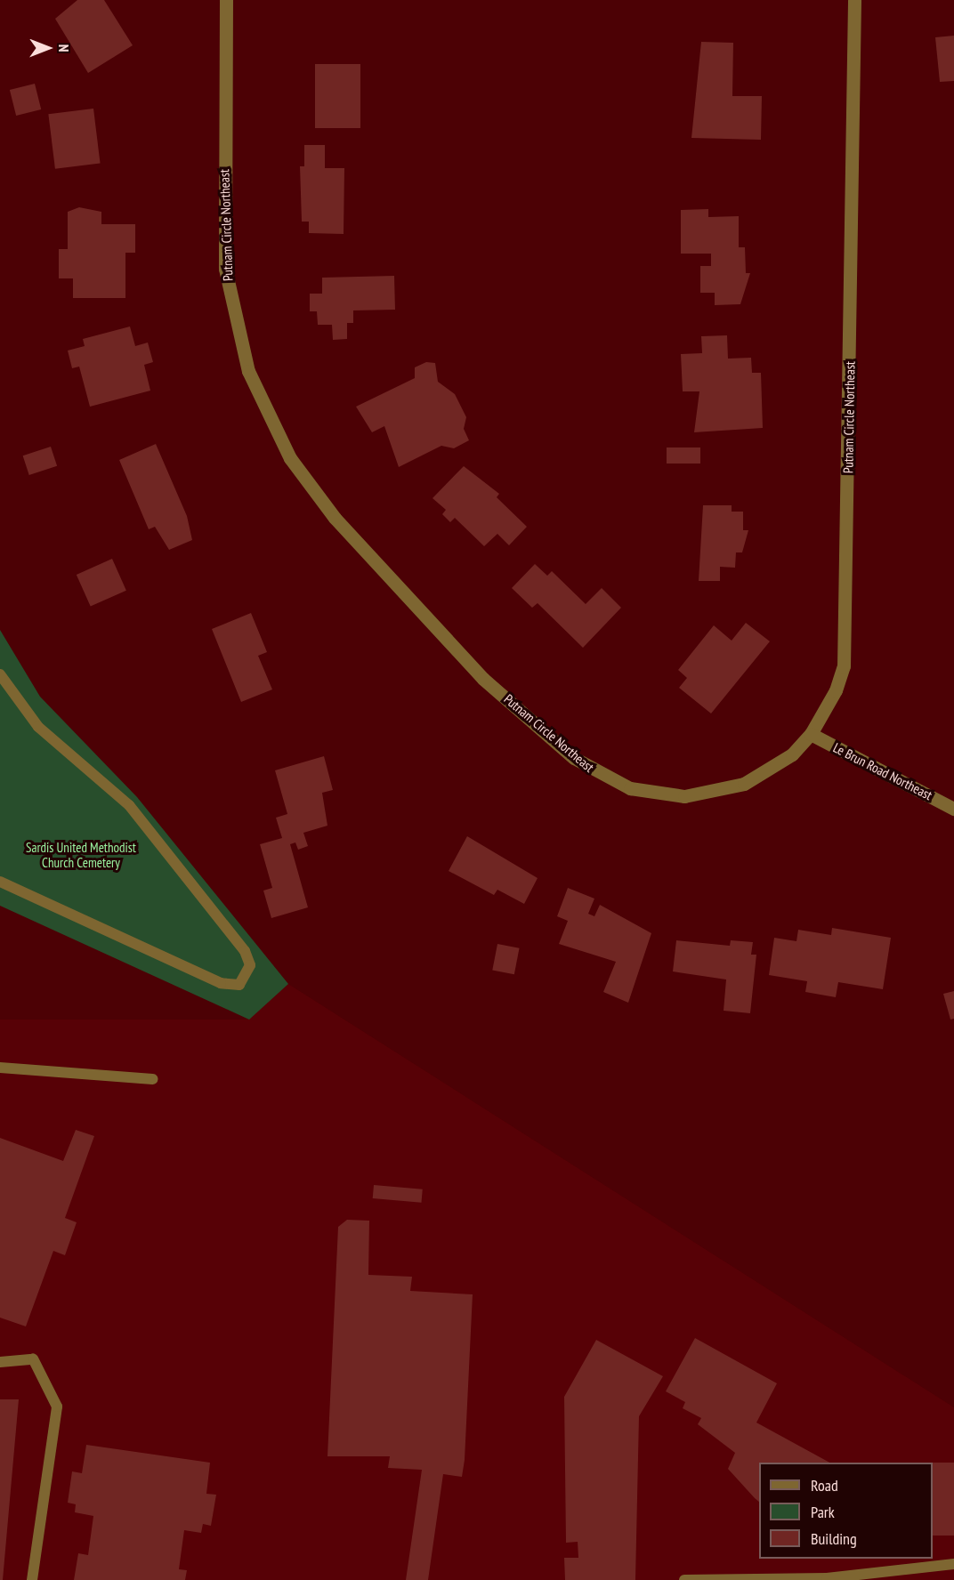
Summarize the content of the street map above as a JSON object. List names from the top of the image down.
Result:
{
  "streets": {
    "street": ["Putnam Circle Northeast", "Le Brun Road Northeast"]
  },
  "crossings": [
    ["Putnam Circle Northeast", "Le Brun Road Northeast"]
  ],
  "parks": ["Sardis United Methodist Church Cemetery"],
  "legend": ["Road", "Park", "Building"],
  "north": "right"
}
